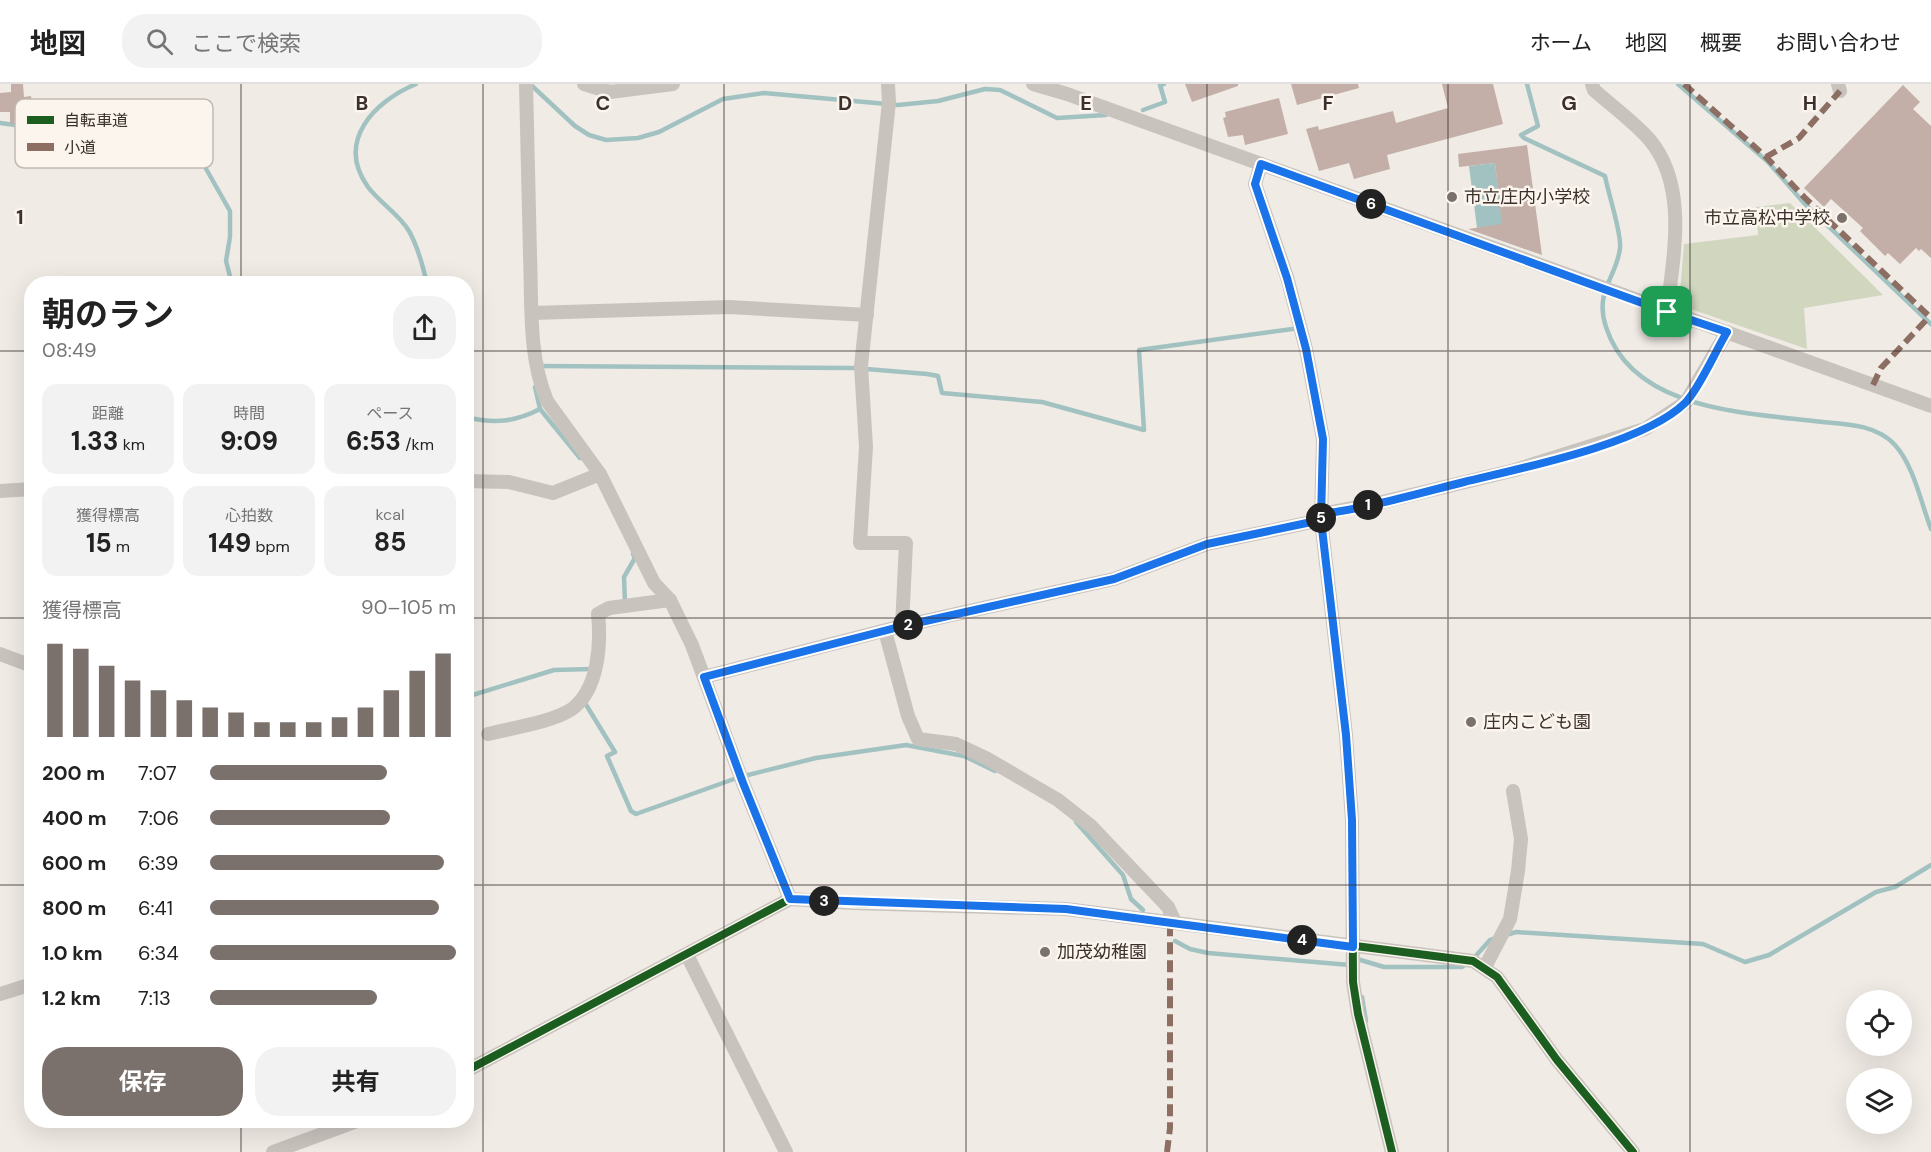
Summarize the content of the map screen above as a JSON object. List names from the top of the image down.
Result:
{
  "places": [
    "市立庄内小学校",
    "市立高松中学校",
    "庄内こども園",
    "加茂幼稚園"
  ],
  "legend": ["自転車道", "小道"],
  "page": {
    "header": "地図",
    "search": "ここで検索",
    "nav": [
      "ホーム",
      "地図",
      "概要",
      "お問い合わせ"
    ],
    "pins": [
      "6",
      "1",
      "5",
      "2",
      "3",
      "4"
    ],
    "heading": ["朝のラン", "08:49"],
    "stats": [
      ["距離", "1.33 km"],
      ["時間", "9:09"],
      ["ペース", "6:53 /km"],
      ["獲得標高", "15 m"],
      ["心拍数", "149 bpm"],
      ["kcal", "85"]
    ],
    "chart": ["獲得標高", "90–105 m"],
    "list": [
      {
        "name": "200 m",
        "note": "7:07"
      },
      {
        "name": "400 m",
        "note": "7:06"
      },
      {
        "name": "600 m",
        "note": "6:39"
      },
      {
        "name": "800 m",
        "note": "6:41"
      },
      {
        "name": "1.0 km",
        "note": "6:34"
      },
      {
        "name": "1.2 km",
        "note": "7:13"
      }
    ],
    "buttons": ["保存", "共有"]
  },
  "grid": {
    "columns": [
      "B",
      "C",
      "D",
      "E",
      "F",
      "G",
      "H"
    ],
    "rows": ["1"]
  }
}
